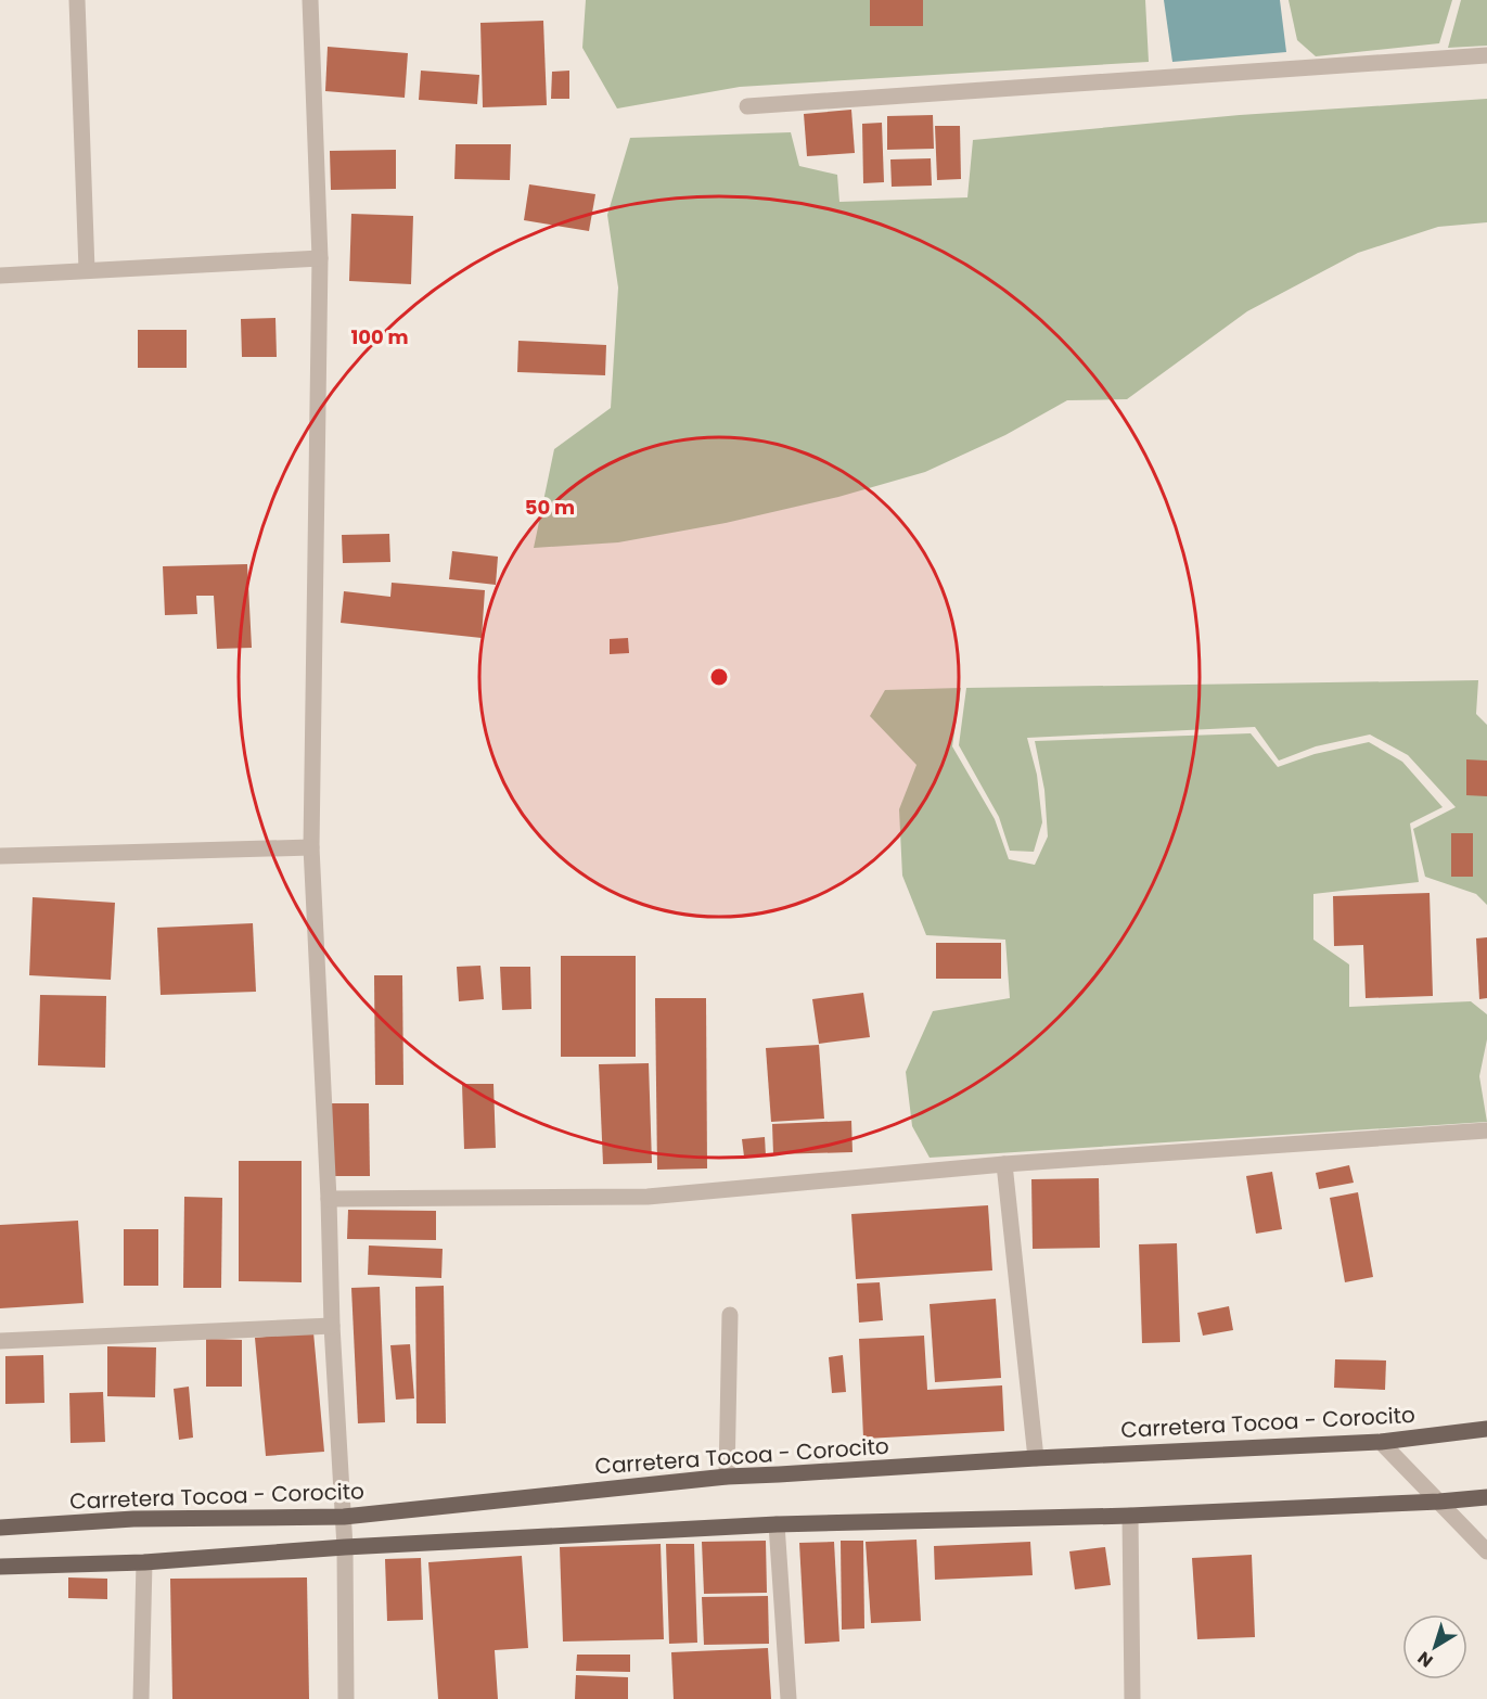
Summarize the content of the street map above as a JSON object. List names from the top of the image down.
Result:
{
  "streets": {
    "main road": ["Carretera Tocoa - Corocito"]
  },
  "north": "bottom left",
  "rings": ["100 m", "50 m"]
}
